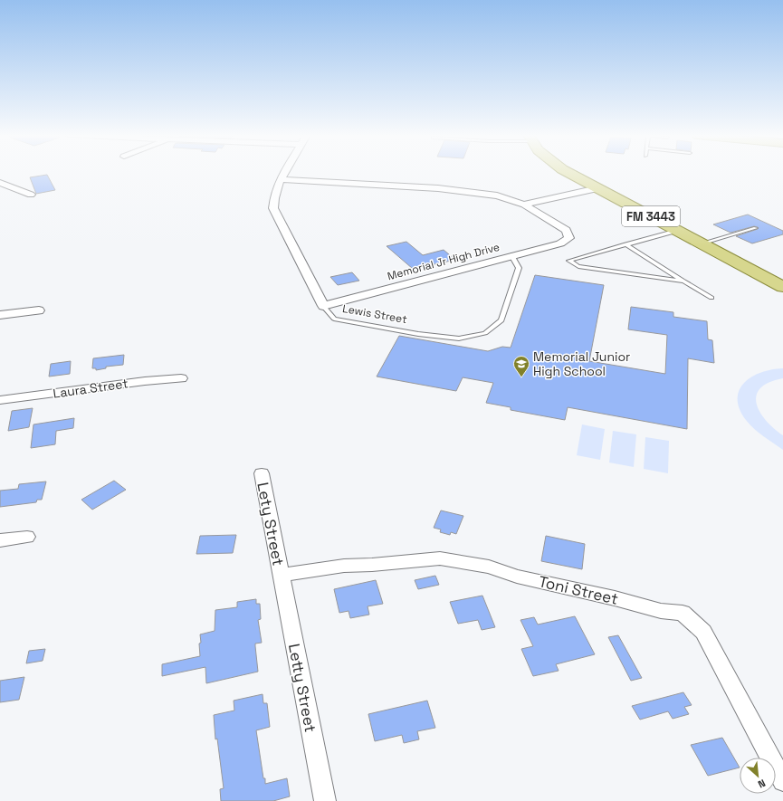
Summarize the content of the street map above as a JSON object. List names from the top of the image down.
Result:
{
  "streets": {
    "main road": ["FM 3443"],
    "street": [
      "Memorial Jr High Drive",
      "Lewis Street",
      "Laura Street",
      "Lety Street",
      "Toni Street",
      "Letty Street"
    ]
  },
  "crossings": [
    ["Memorial Jr High Drive", "Lewis Street"],
    ["Lety Street", "Toni Street"],
    ["Lety Street", "Letty Street"],
    ["Toni Street", "Letty Street"]
  ],
  "places": {
    "school or university": ["Memorial Junior High School"]
  },
  "north": "bottom right"
}
